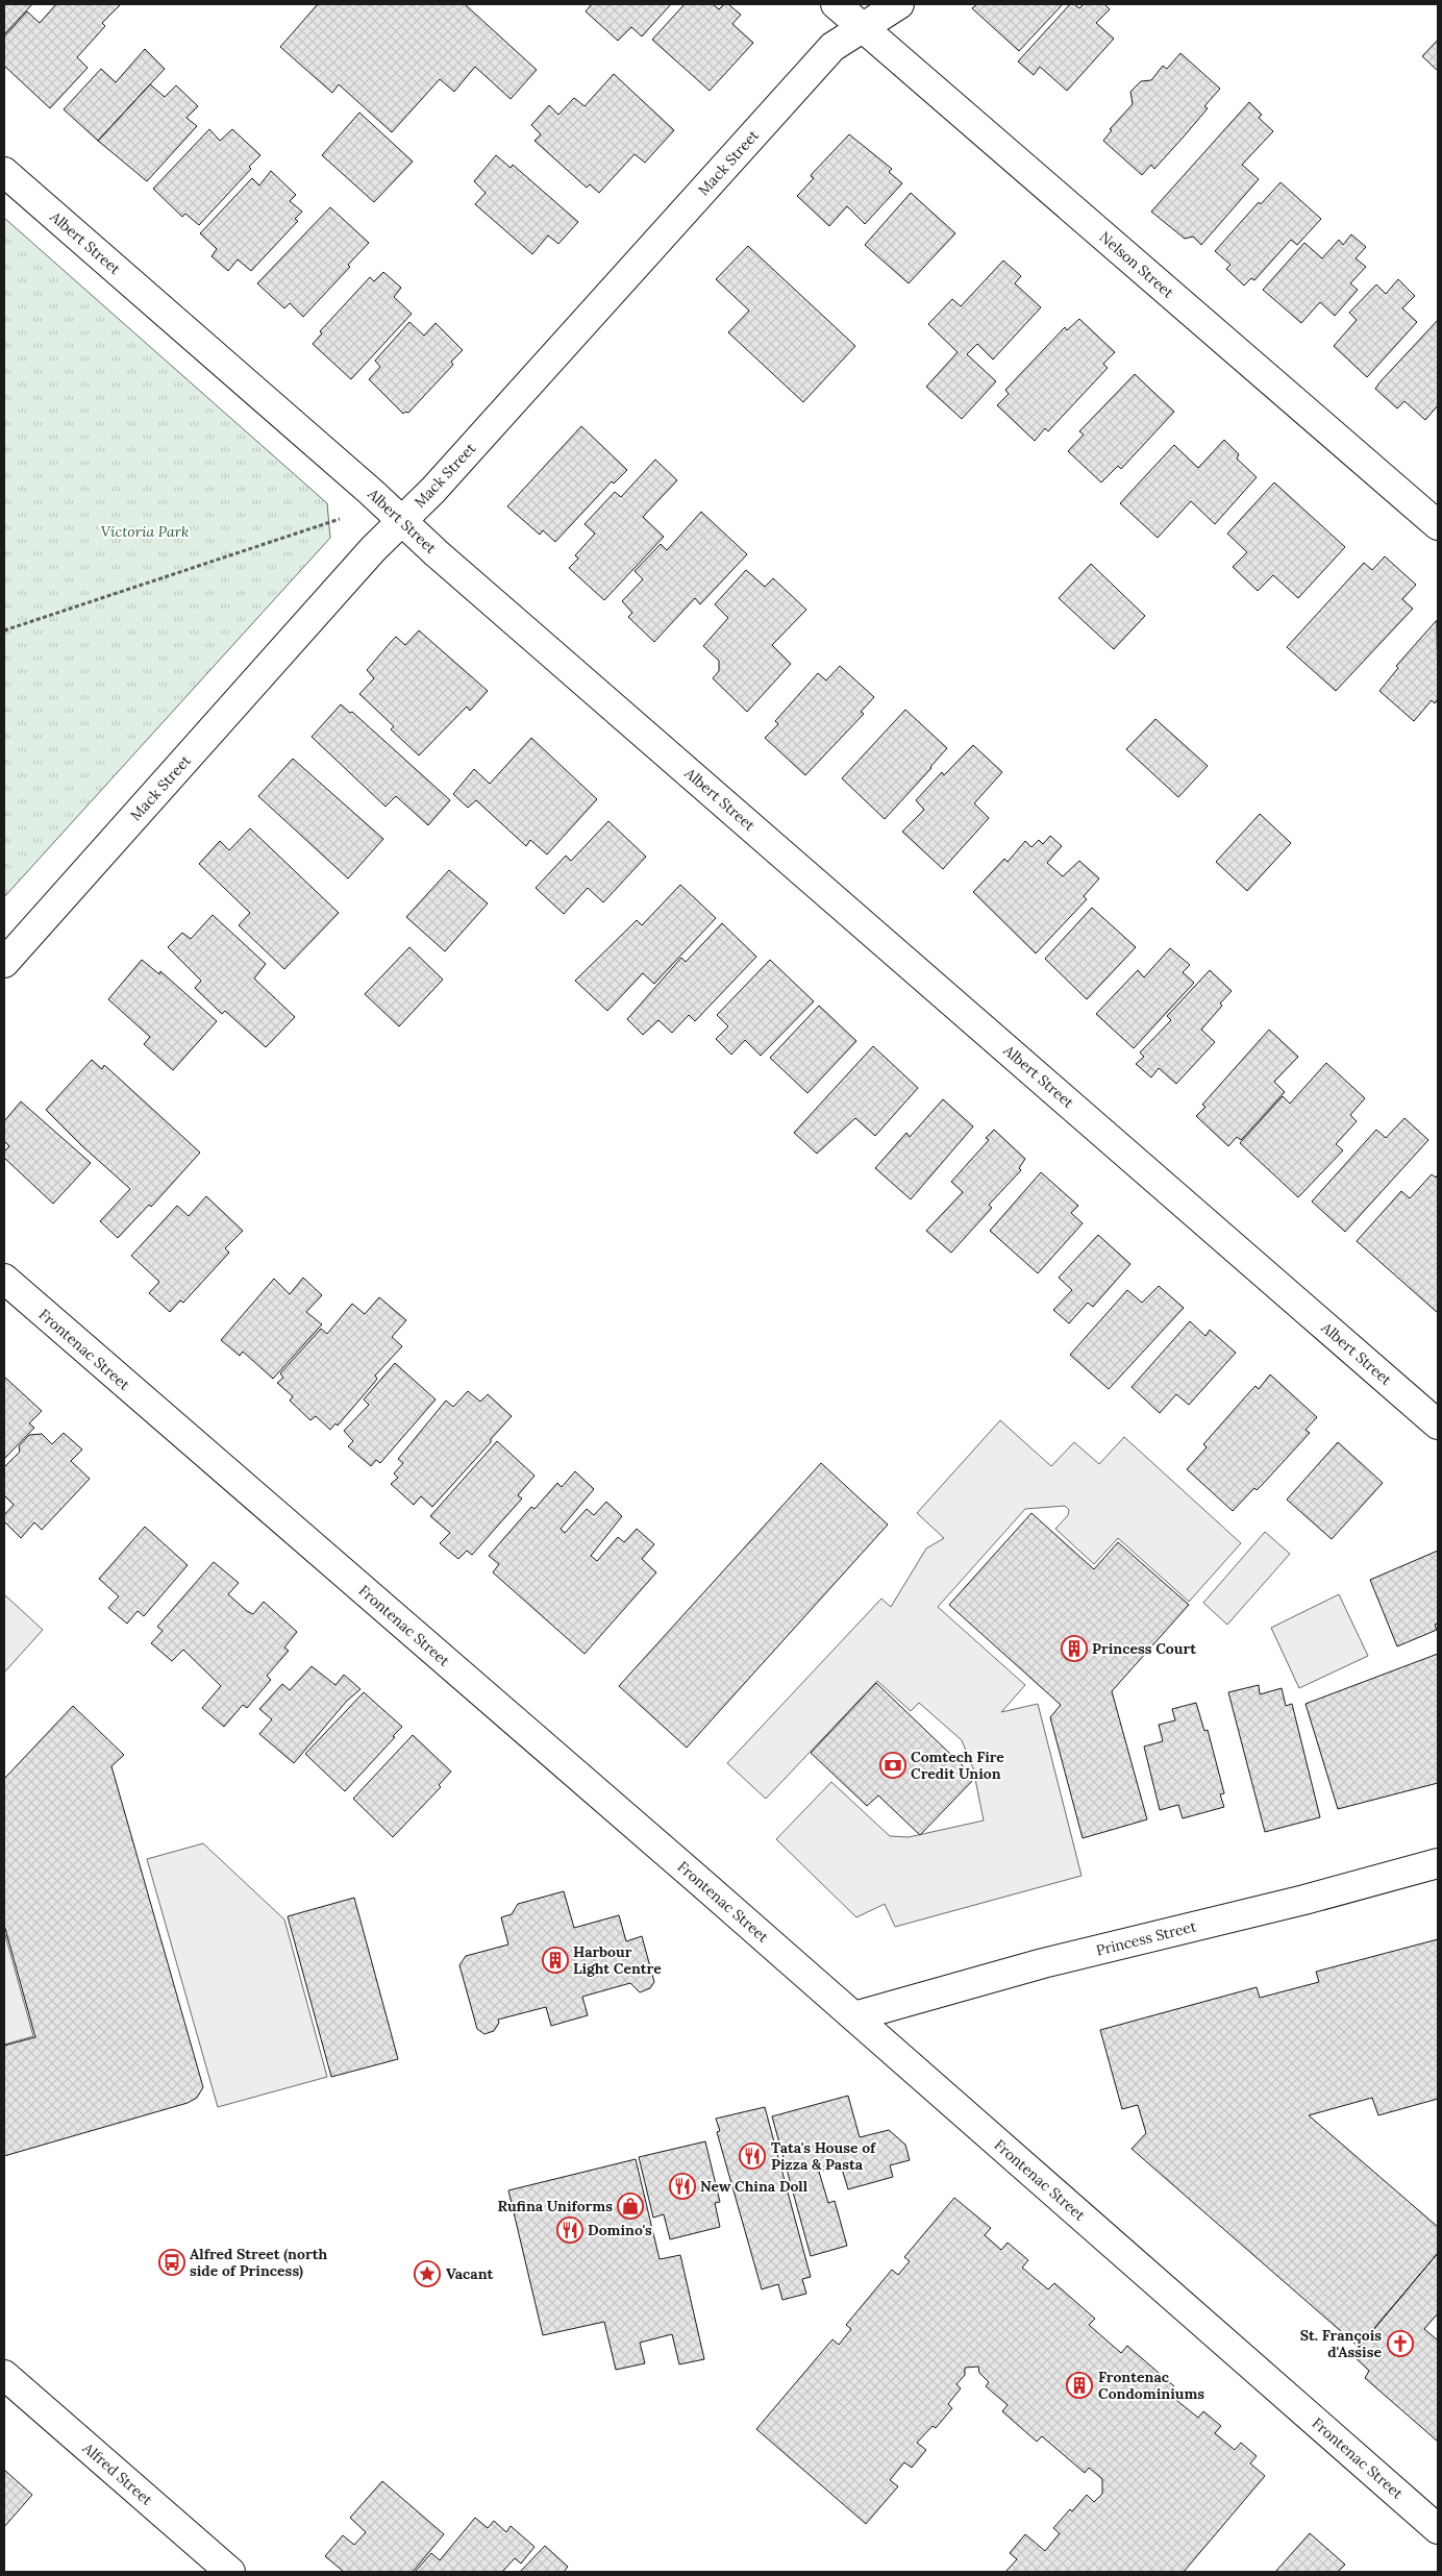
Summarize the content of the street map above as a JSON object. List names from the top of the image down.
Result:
{
  "streets": {
    "street": [
      "Mack Street",
      "Albert Street",
      "Nelson Street",
      "Frontenac Street",
      "Princess Street",
      "Alfred Street"
    ]
  },
  "crossings": [
    ["Mack Street", "Albert Street"],
    ["Mack Street", "Nelson Street"],
    ["Frontenac Street", "Princess Street"]
  ],
  "parks": ["Victoria Park"],
  "places": {
    "building": ["Princess Court", "Harbour Light Centre", "Frontenac Condominiums"],
    "bank": ["Comtech Fire Credit Union"],
    "restaurant": ["Tata's House of Pizza & Pasta", "New China Doll", "Domino's"],
    "shop": ["Rufina Uniforms"],
    "bus stop": ["Alfred Street (north side of Princess)"],
    "place": ["Vacant"],
    "church": ["St. François d'Assise"]
  }
}
